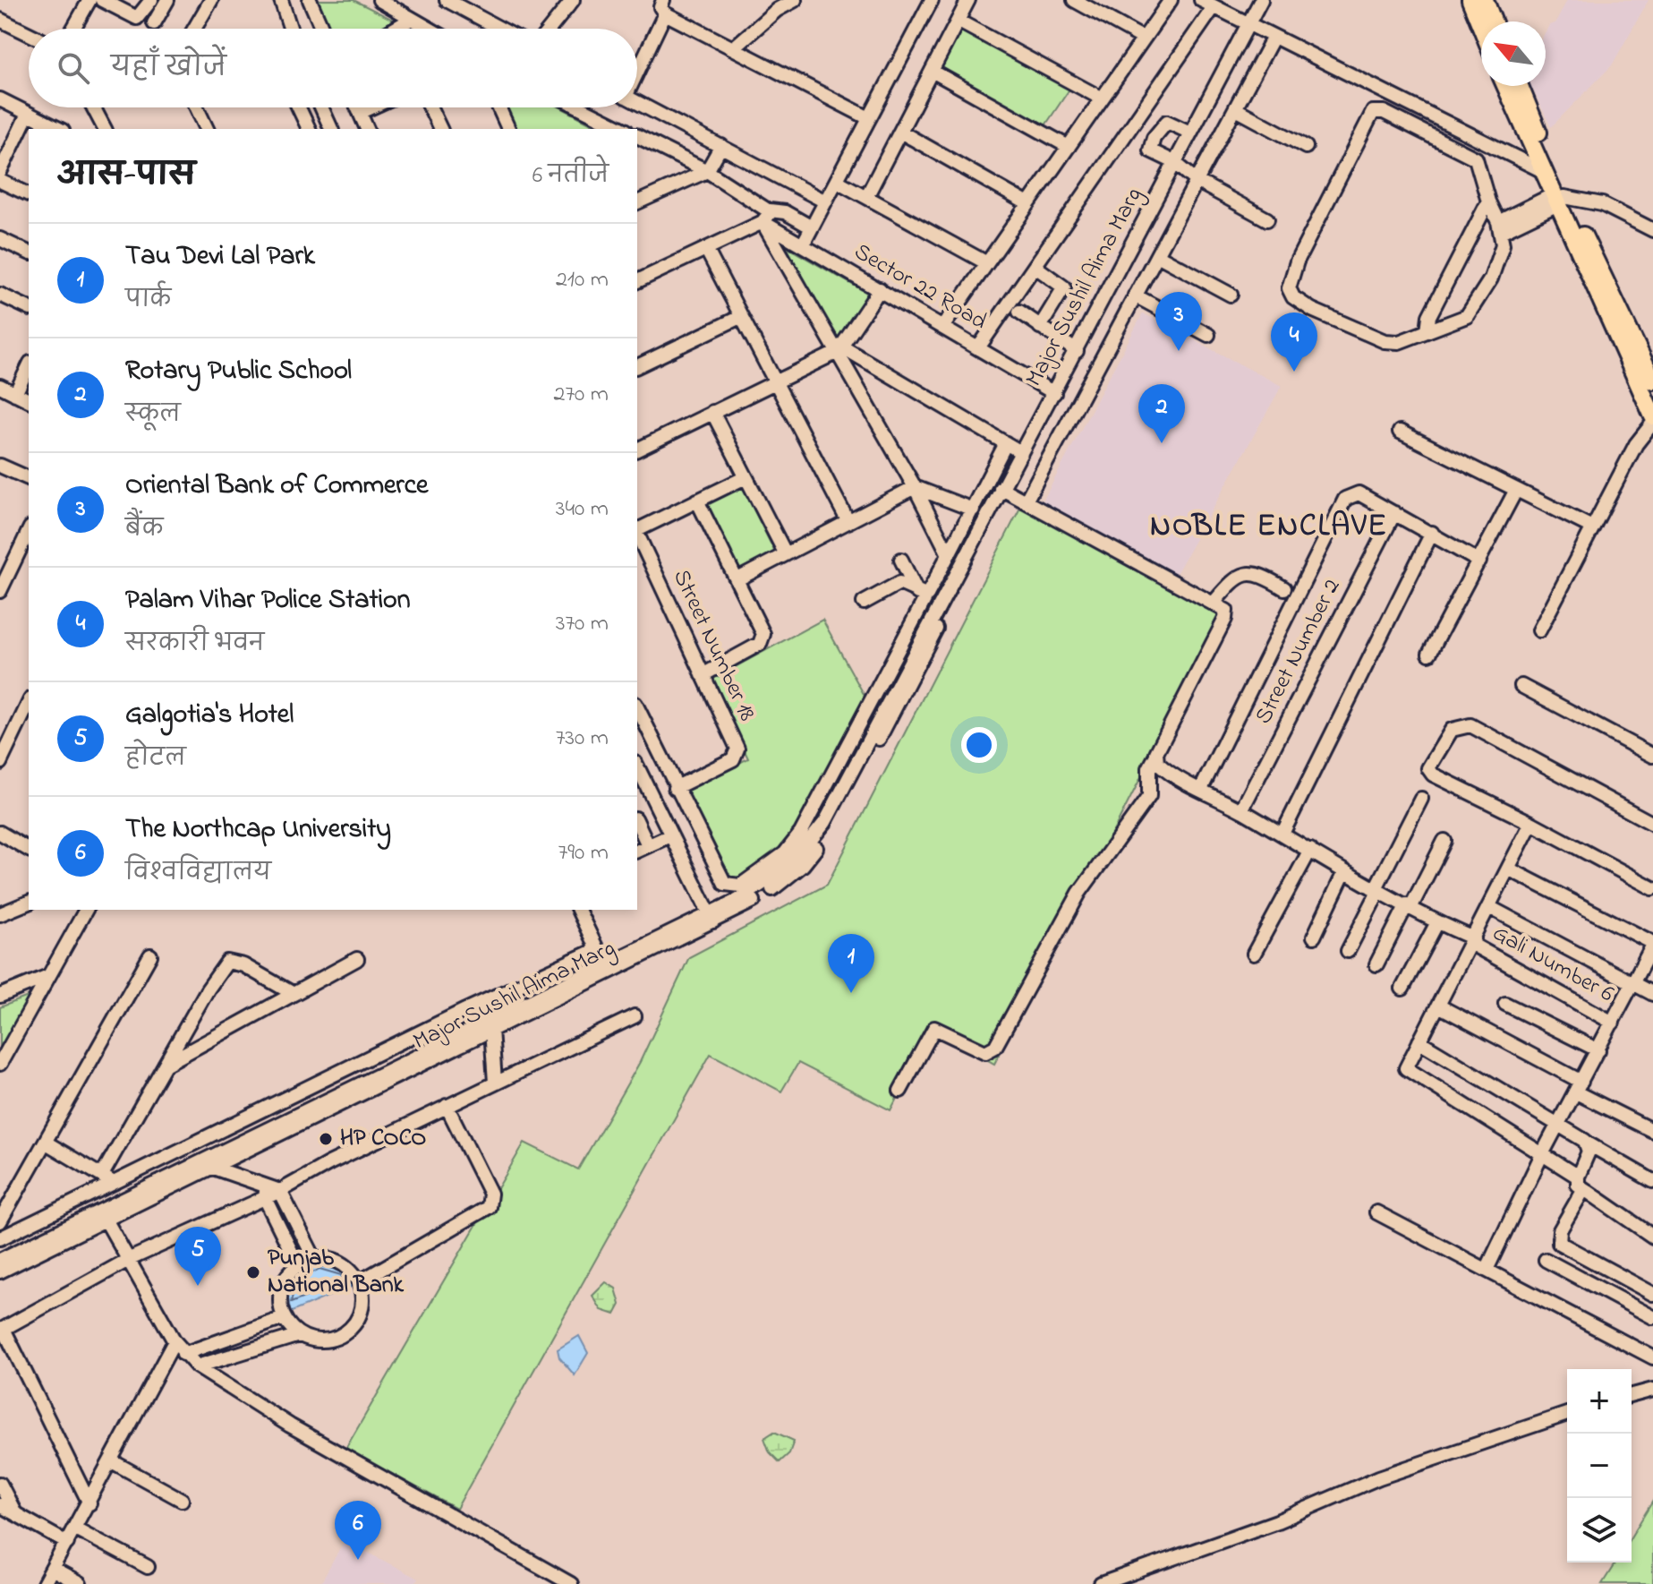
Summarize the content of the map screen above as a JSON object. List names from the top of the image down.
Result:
{
  "streets": {
    "street": [
      "Sector 22 Road",
      "Major Sushil Aima Marg",
      "Street Number 18",
      "Street Number 2",
      "Gali Number 6"
    ]
  },
  "crossings": [
    ["Sector 22 Road", "Major Sushil Aima Marg"],
    ["Street Number 2", "Gali Number 6"]
  ],
  "districts": ["NOBLE ENCLAVE"],
  "places": ["HP COCO", "Punjab National Bank"],
  "north": "top left",
  "page": {
    "search": "यहाँ खोजें",
    "heading": ["आस-पास", "6 नतीजे"],
    "list": [
      {
        "mark": "1",
        "name": "Tau Devi Lal Park",
        "note": "पार्क",
        "value": "210 m"
      },
      {
        "mark": "2",
        "name": "Rotary Public School",
        "note": "स्कूल",
        "value": "270 m"
      },
      {
        "mark": "3",
        "name": "Oriental Bank of Commerce",
        "note": "बैंक",
        "value": "340 m"
      },
      {
        "mark": "4",
        "name": "Palam Vihar Police Station",
        "note": "सरकारी भवन",
        "value": "370 m"
      },
      {
        "mark": "5",
        "name": "Galgotia's Hotel",
        "note": "होटल",
        "value": "730 m"
      },
      {
        "mark": "6",
        "name": "The Northcap University",
        "note": "विश्वविद्यालय",
        "value": "790 m"
      }
    ],
    "pins": [
      "3",
      "4",
      "2",
      "1",
      "5",
      "6"
    ],
    "map_buttons": ["+", "−"]
  }
}
